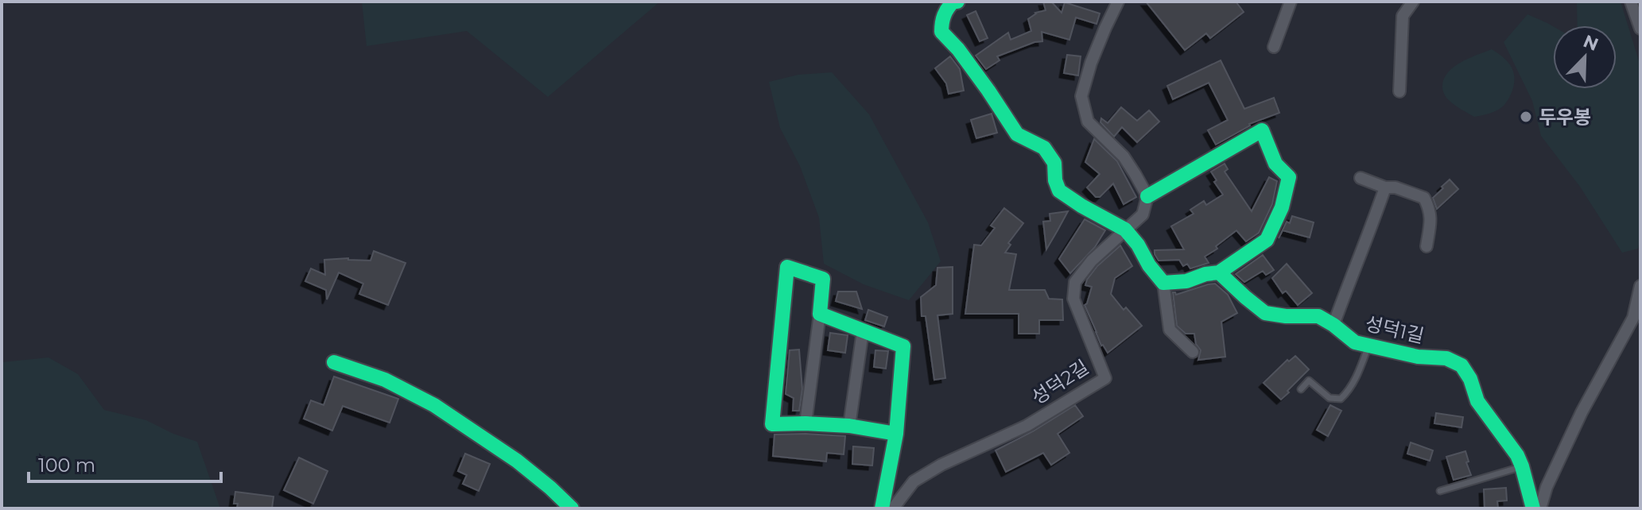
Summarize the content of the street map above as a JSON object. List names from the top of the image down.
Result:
{
  "streets": {
    "street": ["성덕1길", "성덕2길"]
  },
  "places": ["두우봉"],
  "scale_bar": "100 m",
  "north": "top right"
}
